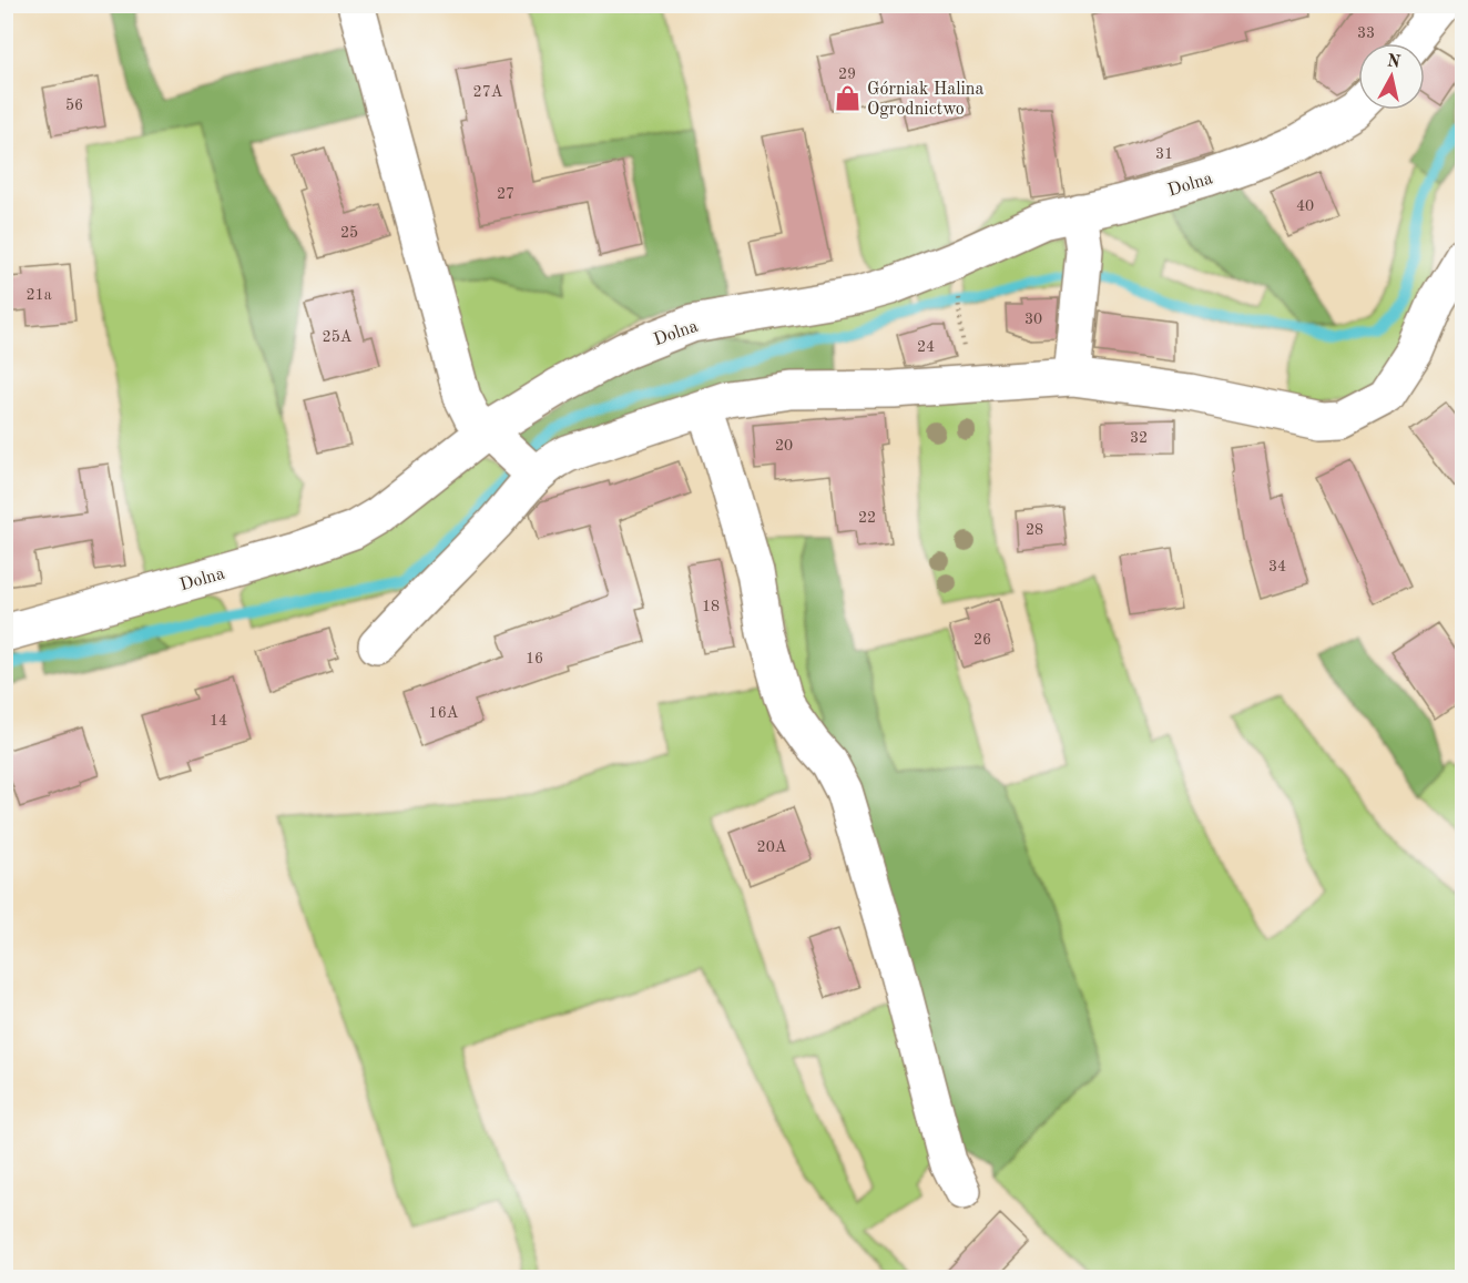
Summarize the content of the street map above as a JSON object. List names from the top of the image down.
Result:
{
  "streets": {
    "street": ["Dolna"]
  },
  "places": {
    "shop": ["Górniak Halina Ogrodnictwo"]
  },
  "house_numbers": [
    "33",
    "29",
    "27A",
    "56",
    "31",
    "27",
    "40",
    "25",
    "21a",
    "30",
    "25A",
    "24",
    "32",
    "20",
    "22",
    "28",
    "34",
    "18",
    "26",
    "16",
    "16A",
    "14",
    "20A"
  ],
  "north": "top"
}
